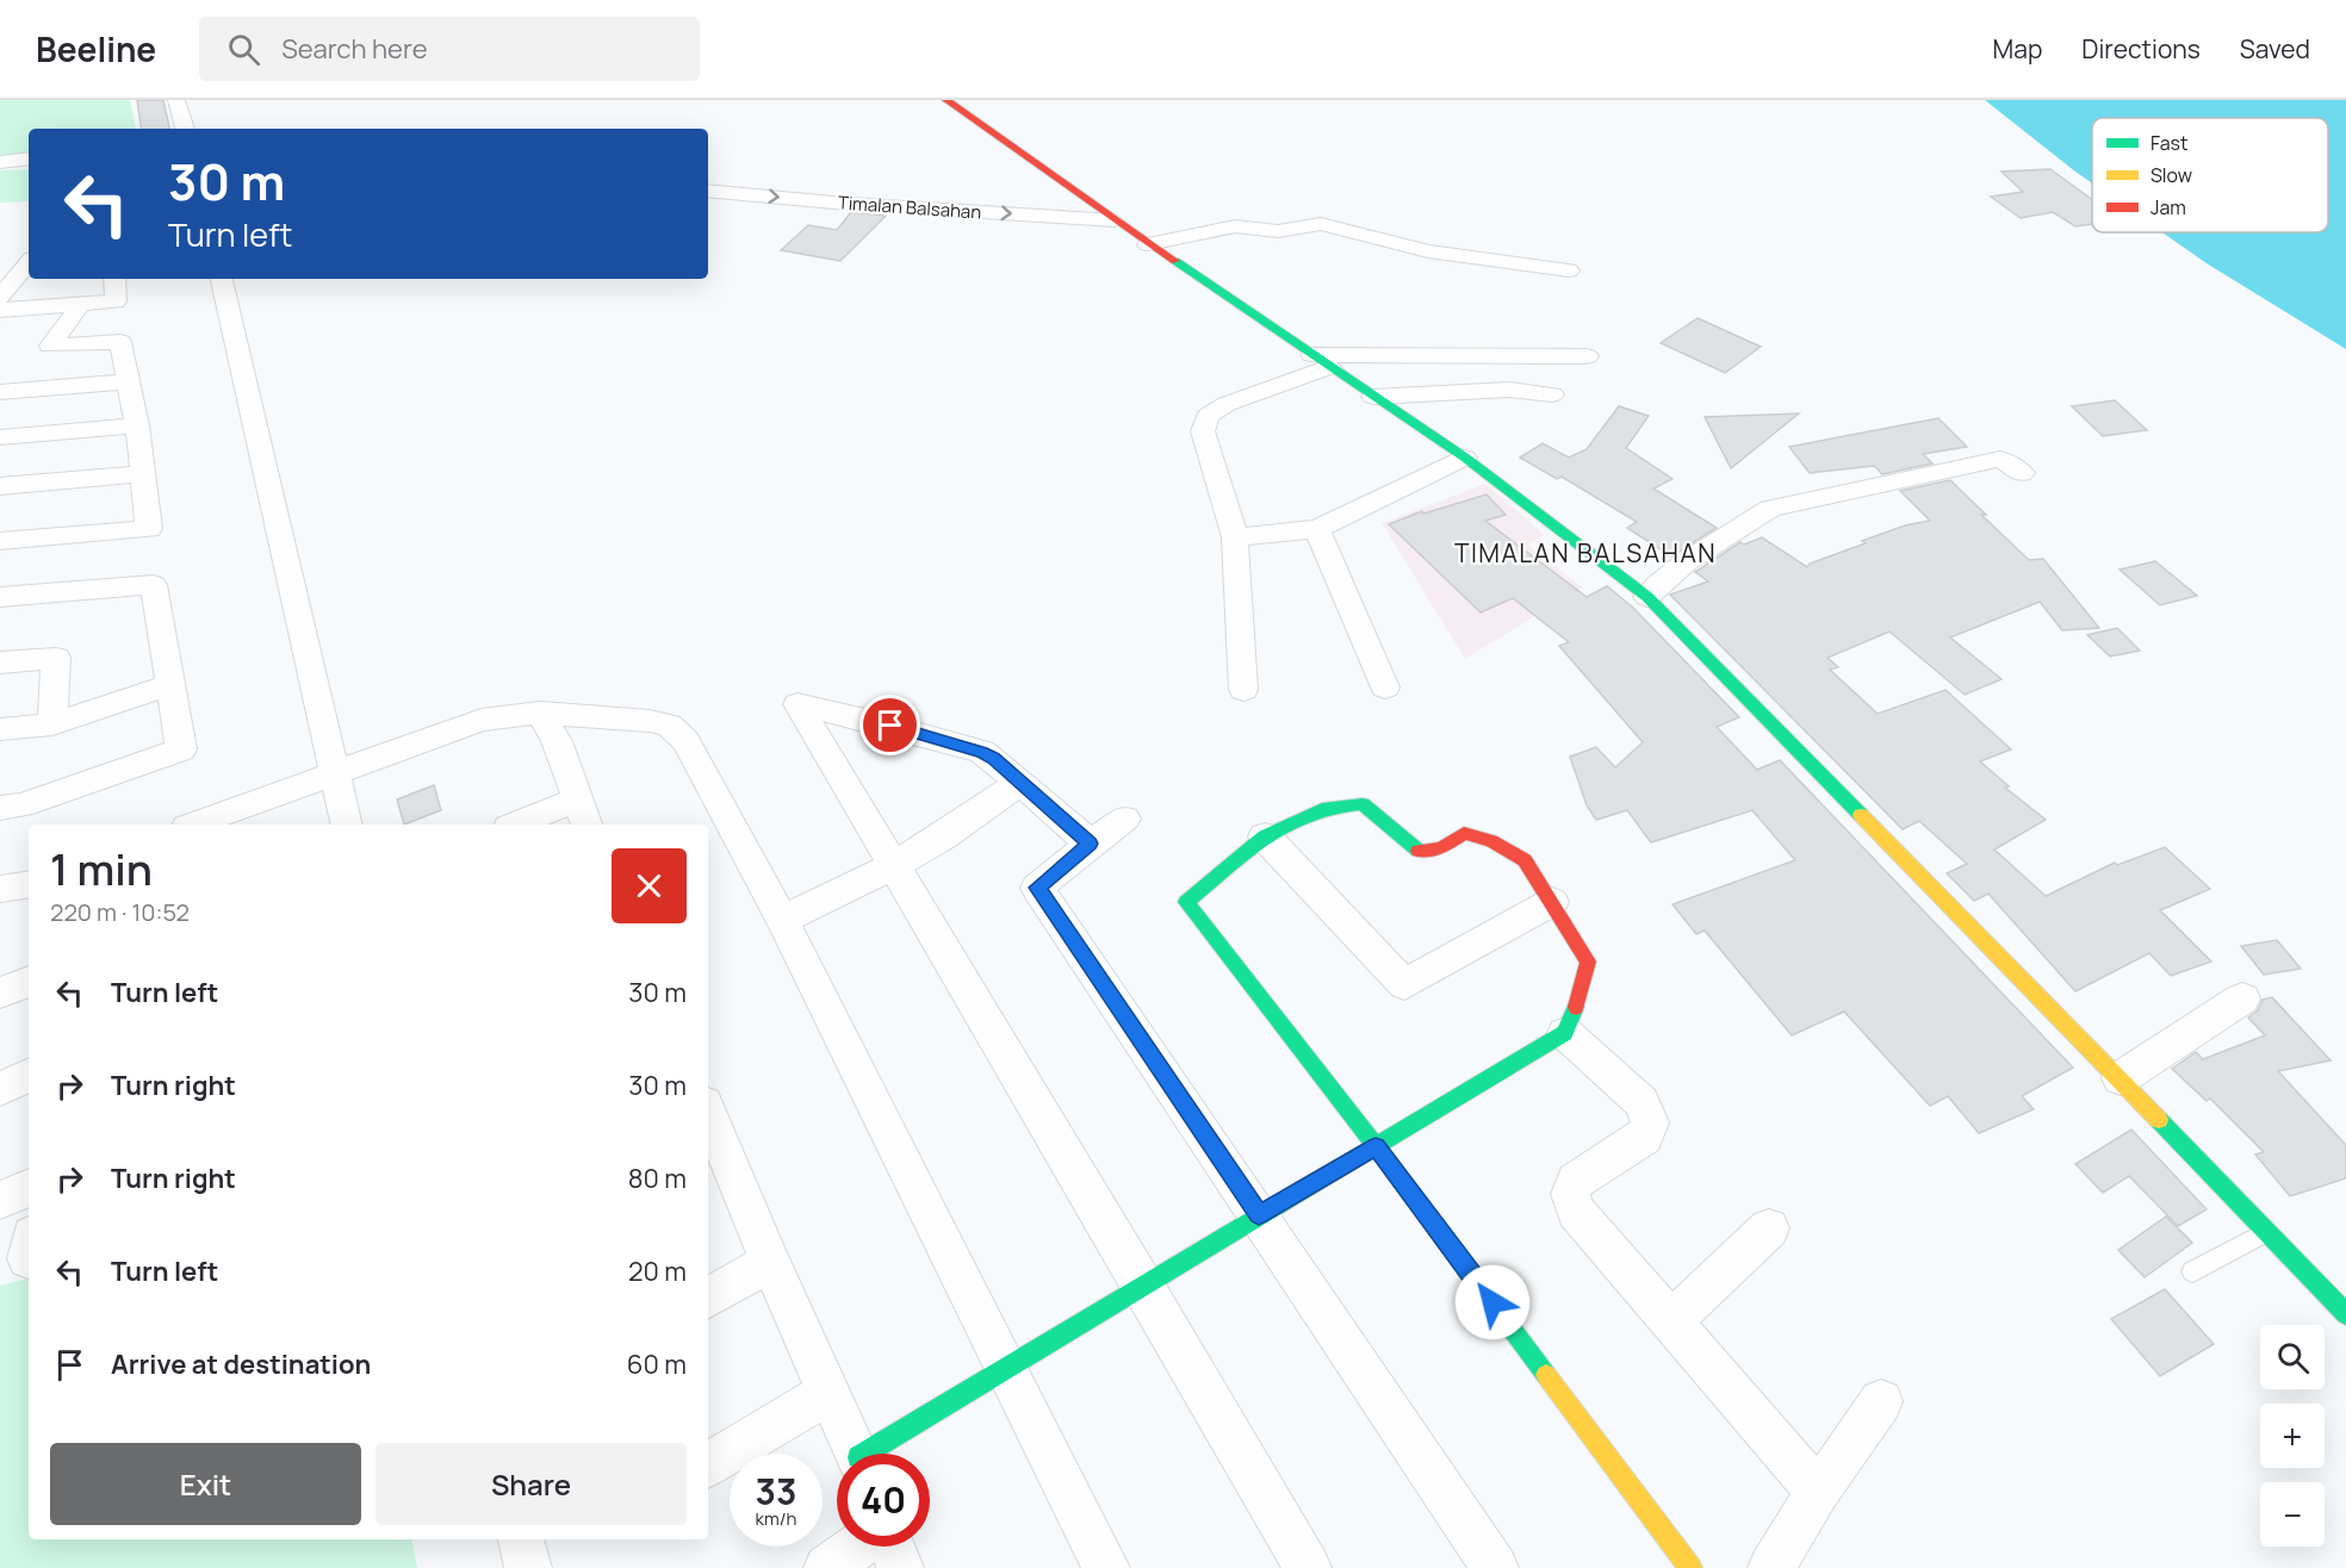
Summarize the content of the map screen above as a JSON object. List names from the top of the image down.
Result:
{
  "streets": {
    "street": ["Timalan Balsahan"]
  },
  "one_way": ["Timalan Balsahan"],
  "districts": ["TIMALAN BALSAHAN"],
  "legend": ["Fast", "Slow", "Jam"],
  "page": {
    "header": "Beeline",
    "search": "Search here",
    "nav": ["Map", "Directions", "Saved"],
    "turn": ["30 m", "Turn left"],
    "heading": ["1 min", "220 m · 10:52"],
    "list": [
      {
        "name": "Turn left",
        "value": "30 m"
      },
      {
        "name": "Turn right",
        "value": "30 m"
      },
      {
        "name": "Turn right",
        "value": "80 m"
      },
      {
        "name": "Turn left",
        "value": "20 m"
      },
      {
        "name": "Arrive at destination",
        "value": "60 m"
      }
    ],
    "map_buttons": ["+", "−"],
    "buttons": ["Exit", "Share"],
    "speed": "33 km/h",
    "limit": "40"
  }
}
